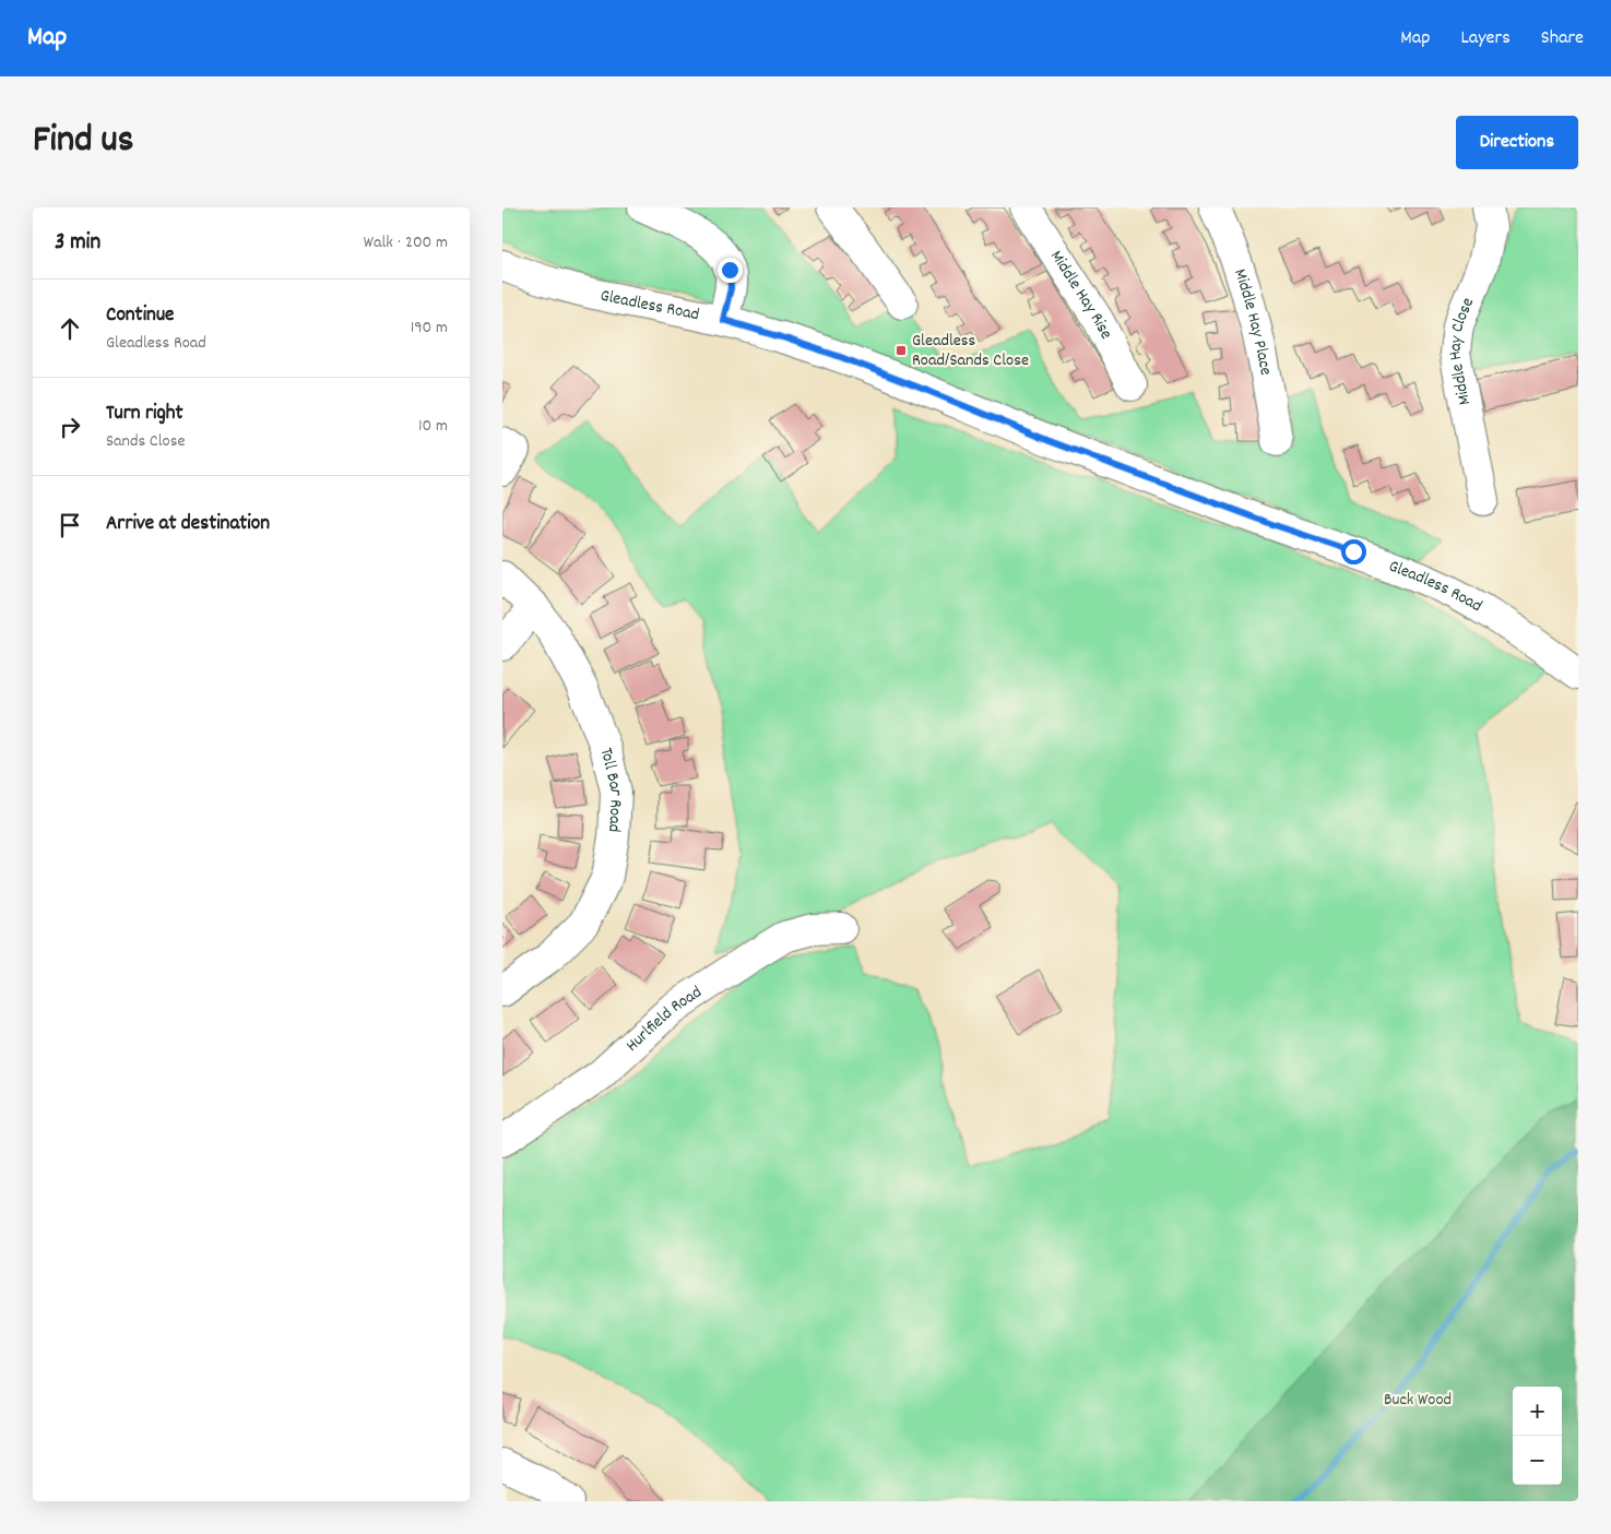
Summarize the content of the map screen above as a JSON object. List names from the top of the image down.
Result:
{
  "streets": {
    "street": [
      "Middle Hay Rise",
      "Gleadless Road",
      "Middle Hay Place",
      "Middle Hay Close",
      "Toll Bar Road",
      "Hurlfield Road"
    ]
  },
  "parks": ["Buck Wood"],
  "places": {
    "transit": ["Gleadless Road/Sands Close"]
  },
  "page": {
    "header": "Map",
    "nav": ["Map", "Layers", "Share"],
    "title": "Find us",
    "buttons": "Directions",
    "heading": ["3 min", "Walk · 200 m"],
    "list": [
      ["Continue", "Gleadless Road", "190 m"],
      ["Turn right", "Sands Close", "10 m"],
      "Arrive at destination"
    ],
    "map_buttons": ["+", "−"]
  }
}
